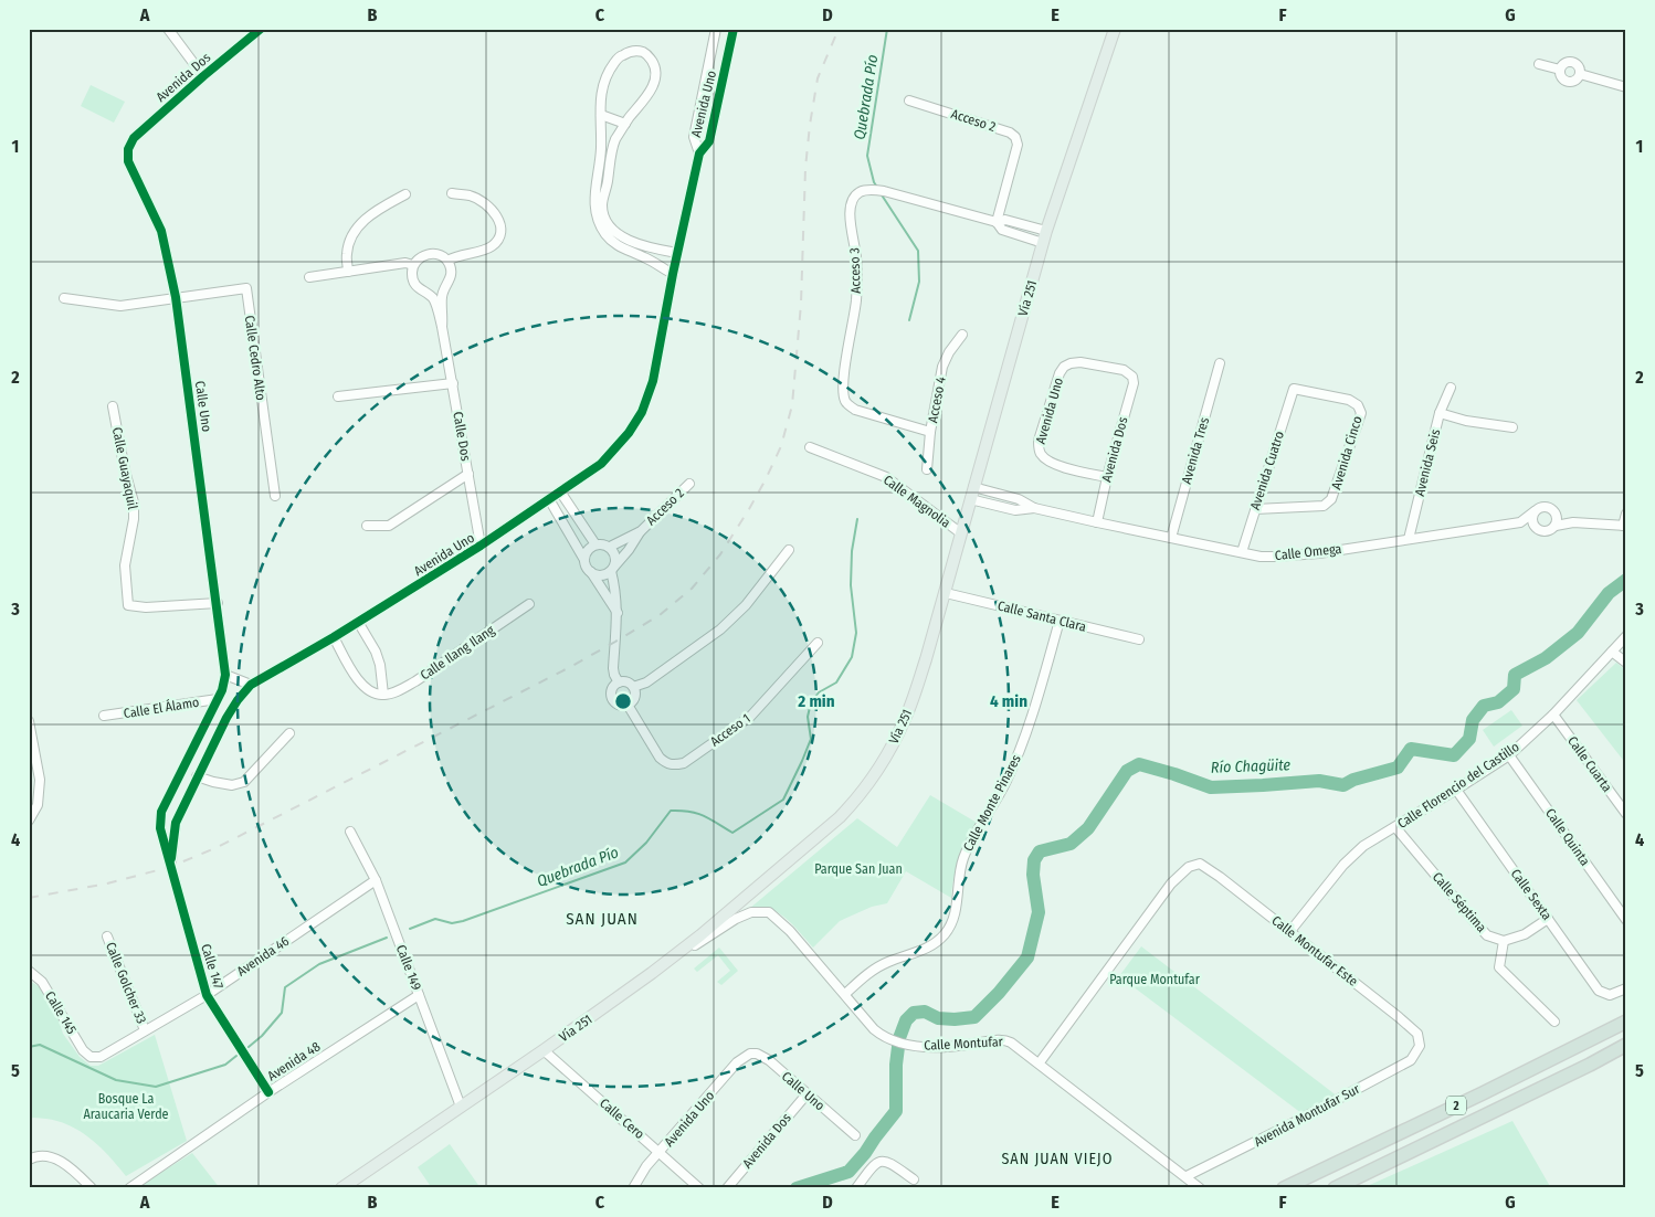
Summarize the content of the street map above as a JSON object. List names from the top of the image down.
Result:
{
  "streets": {
    "highway": ["2"],
    "main road": ["Vía 251"],
    "street": [
      "Avenida Dos",
      "Avenida Uno",
      "Acceso 2",
      "Acceso 3",
      "Calle Cedro Alto",
      "Acceso 4",
      "Calle Uno",
      "Calle Dos",
      "Avenida Tres",
      "Avenida Cinco",
      "Avenida Seis",
      "Calle Guayaquil",
      "Avenida Cuatro",
      "Calle Magnolia",
      "Calle Omega",
      "Calle Santa Clara",
      "Calle Ilang Ilang",
      "Calle El Álamo",
      "Acceso 1",
      "Calle Cuarta",
      "Calle Florencio del Castillo",
      "Calle Monte Pinares",
      "Calle Quinta",
      "Calle Sexta",
      "Calle Séptima",
      "Calle Montufar Este",
      "Avenida 46",
      "Calle 147",
      "Calle 149",
      "Calle Golcher 33",
      "Calle 145",
      "Calle Montufar",
      "Avenida 48",
      "Avenida Montufar Sur",
      "Calle Cero"
    ]
  },
  "crossings": [
    ["Avenida Dos", "Avenida Uno"],
    ["Avenida Dos", "Calle Uno"],
    ["Avenida Dos", "Calle Omega"],
    ["Avenida Uno", "Calle Uno"],
    ["Avenida Uno", "Calle Dos"],
    ["Avenida Uno", "Calle 147"],
    ["Avenida Uno", "Calle Cero"],
    ["Acceso 2", "Acceso 3"],
    ["Acceso 3", "Acceso 4"],
    ["Vía 251", "Calle Magnolia"],
    ["Vía 251", "Calle Omega"],
    ["Vía 251", "Calle Santa Clara"],
    ["Vía 251", "Calle 149"],
    ["Vía 251", "Calle Montufar"],
    ["Vía 251", "Calle Cero"],
    ["Calle Cedro Alto", "Calle Uno"],
    ["Calle Uno", "Calle Guayaquil"],
    ["Avenida Tres", "Calle Omega"],
    ["Avenida Cinco", "Avenida Cuatro"],
    ["Avenida Seis", "Calle Omega"],
    ["Avenida Cuatro", "Calle Omega"],
    ["Calle Santa Clara", "Calle Monte Pinares"],
    ["Calle Cuarta", "Calle Florencio del Castillo"],
    ["Calle Florencio del Castillo", "Calle Quinta"],
    ["Calle Florencio del Castillo", "Calle Sexta"],
    ["Calle Florencio del Castillo", "Calle Séptima"],
    ["Calle Florencio del Castillo", "Calle Montufar Este"],
    ["Calle Monte Pinares", "Calle Montufar"],
    ["Calle Montufar Este", "Calle Montufar"],
    ["Calle Montufar Este", "Avenida Montufar Sur"],
    ["Avenida 46", "Calle 147"],
    ["Avenida 46", "Calle 149"],
    ["Avenida 46", "Calle Golcher 33"],
    ["Avenida 46", "Calle 145"],
    ["Calle 147", "Avenida 48"],
    ["Calle 149", "Avenida 48"],
    ["Calle Montufar", "Avenida Montufar Sur"]
  ],
  "districts": ["SAN JUAN", "SAN JUAN VIEJO"],
  "water": ["Quebrada Pío", "Río Chagüite"],
  "parks": ["Parque San Juan", "Parque Montufar", "Bosque La Araucaria Verde"],
  "grid": {
    "columns": [
      "A",
      "B",
      "C",
      "D",
      "E",
      "F",
      "G"
    ],
    "rows": [
      "1",
      "2",
      "3",
      "4",
      "5"
    ]
  },
  "rings": ["2 min", "4 min"]
}
